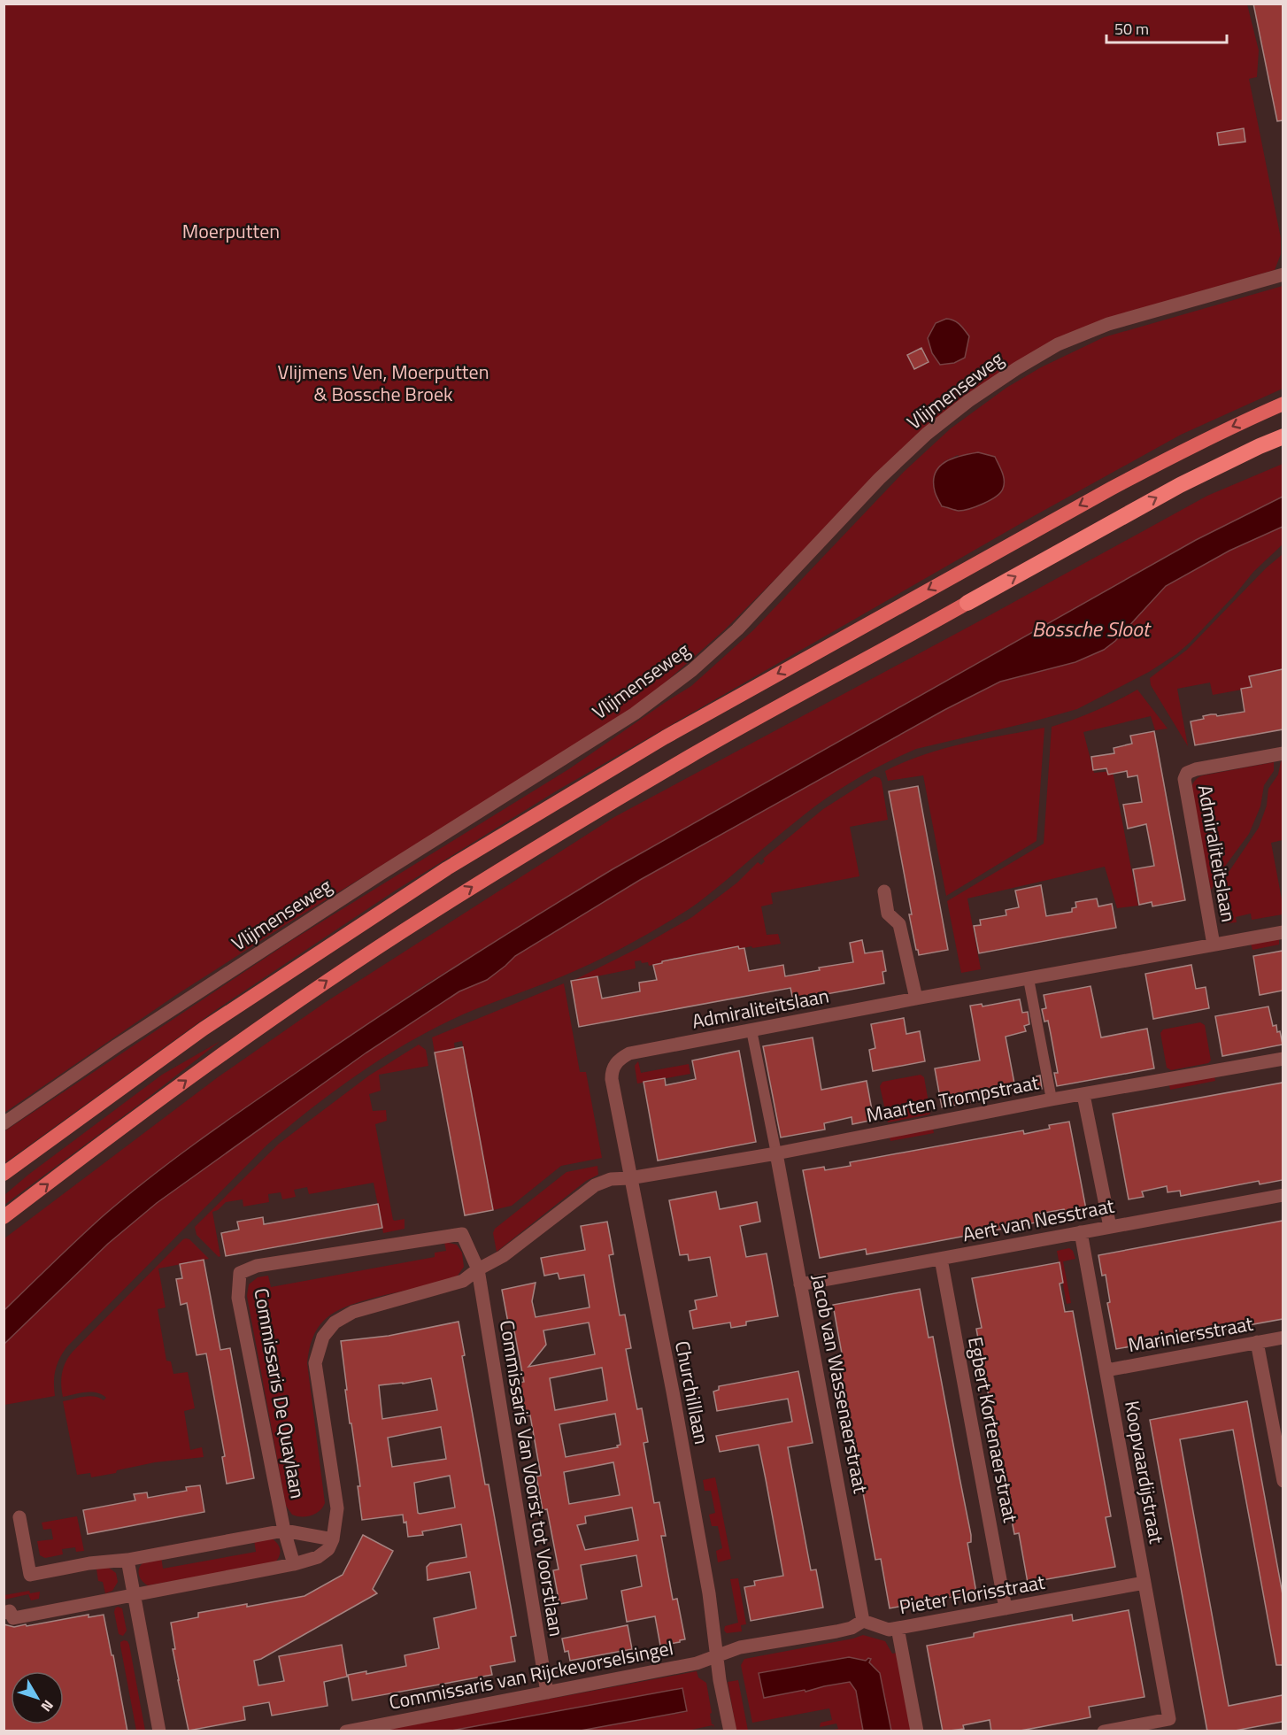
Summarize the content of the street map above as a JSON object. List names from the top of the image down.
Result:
{
  "streets": {
    "street": [
      "Vlijmenseweg",
      "Admiraliteitslaan",
      "Maarten Trompstraat",
      "Aert van Nesstraat",
      "Mariniersstraat",
      "Jacob van Wassenaerstraat",
      "Churchilllaan",
      "Commissaris De Quaylaan",
      "Egbert Kortenaerstraat",
      "Koopvaardijstraat",
      "Commissaris Van Voorst tot Voorstlaan",
      "Pieter Florisstraat",
      "Commissaris van Rijckevorselsingel"
    ]
  },
  "crossings": [
    ["Admiraliteitslaan", "Churchilllaan"],
    ["Maarten Trompstraat", "Jacob van Wassenaerstraat"],
    ["Maarten Trompstraat", "Churchilllaan"],
    ["Maarten Trompstraat", "Commissaris De Quaylaan"],
    ["Aert van Nesstraat", "Jacob van Wassenaerstraat"],
    ["Aert van Nesstraat", "Egbert Kortenaerstraat"],
    ["Aert van Nesstraat", "Koopvaardijstraat"],
    ["Mariniersstraat", "Koopvaardijstraat"],
    ["Jacob van Wassenaerstraat", "Pieter Florisstraat"],
    ["Churchilllaan", "Commissaris De Quaylaan"],
    ["Churchilllaan", "Commissaris van Rijckevorselsingel"],
    ["Commissaris De Quaylaan", "Commissaris Van Voorst tot Voorstlaan"],
    ["Egbert Kortenaerstraat", "Pieter Florisstraat"],
    ["Koopvaardijstraat", "Pieter Florisstraat"],
    ["Commissaris Van Voorst tot Voorstlaan", "Commissaris van Rijckevorselsingel"]
  ],
  "water": ["Bossche Sloot"],
  "parks": ["Moerputten", "Vlijmens Ven, Moerputten & Bossche Broek"],
  "scale_bar": "50 m",
  "north": "bottom right"
}
